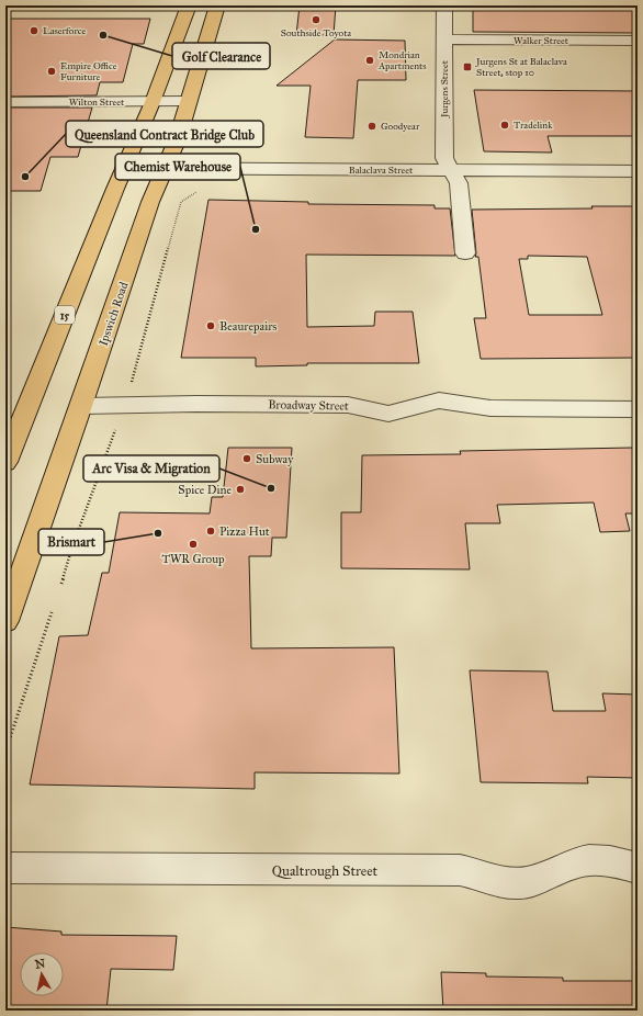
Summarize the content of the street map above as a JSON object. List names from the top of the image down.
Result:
{
  "streets": {
    "highway": ["Ipswich Road", "15"],
    "street": [
      "Walker Street",
      "Jurgens Street",
      "Wilton Street",
      "Balaclava Street",
      "Broadway Street",
      "Qualtrough Street"
    ]
  },
  "crossings": [
    ["Walker Street", "Jurgens Street"],
    ["Jurgens Street", "Balaclava Street"],
    ["Wilton Street", "Ipswich Road"],
    ["Wilton Street", "15"],
    ["Balaclava Street", "Ipswich Road"],
    ["Balaclava Street", "15"],
    ["Ipswich Road", "Broadway Street"]
  ],
  "places": {
    "other": [
      "Southside Toyota",
      "Laserforce",
      "Golf Clearance",
      "Mondrian Apartments",
      "Empire Office Furniture",
      "Tradelink",
      "Goodyear",
      "Queensland Contract Bridge Club",
      "Chemist Warehouse",
      "Beaurepairs",
      "Subway",
      "Arc Visa & Migration",
      "Spice Dine",
      "Pizza Hut",
      "Brismart",
      "TWR Group"
    ],
    "transit": ["Jurgens St at Balaclava Street, stop 10"]
  },
  "north": "top"
}
